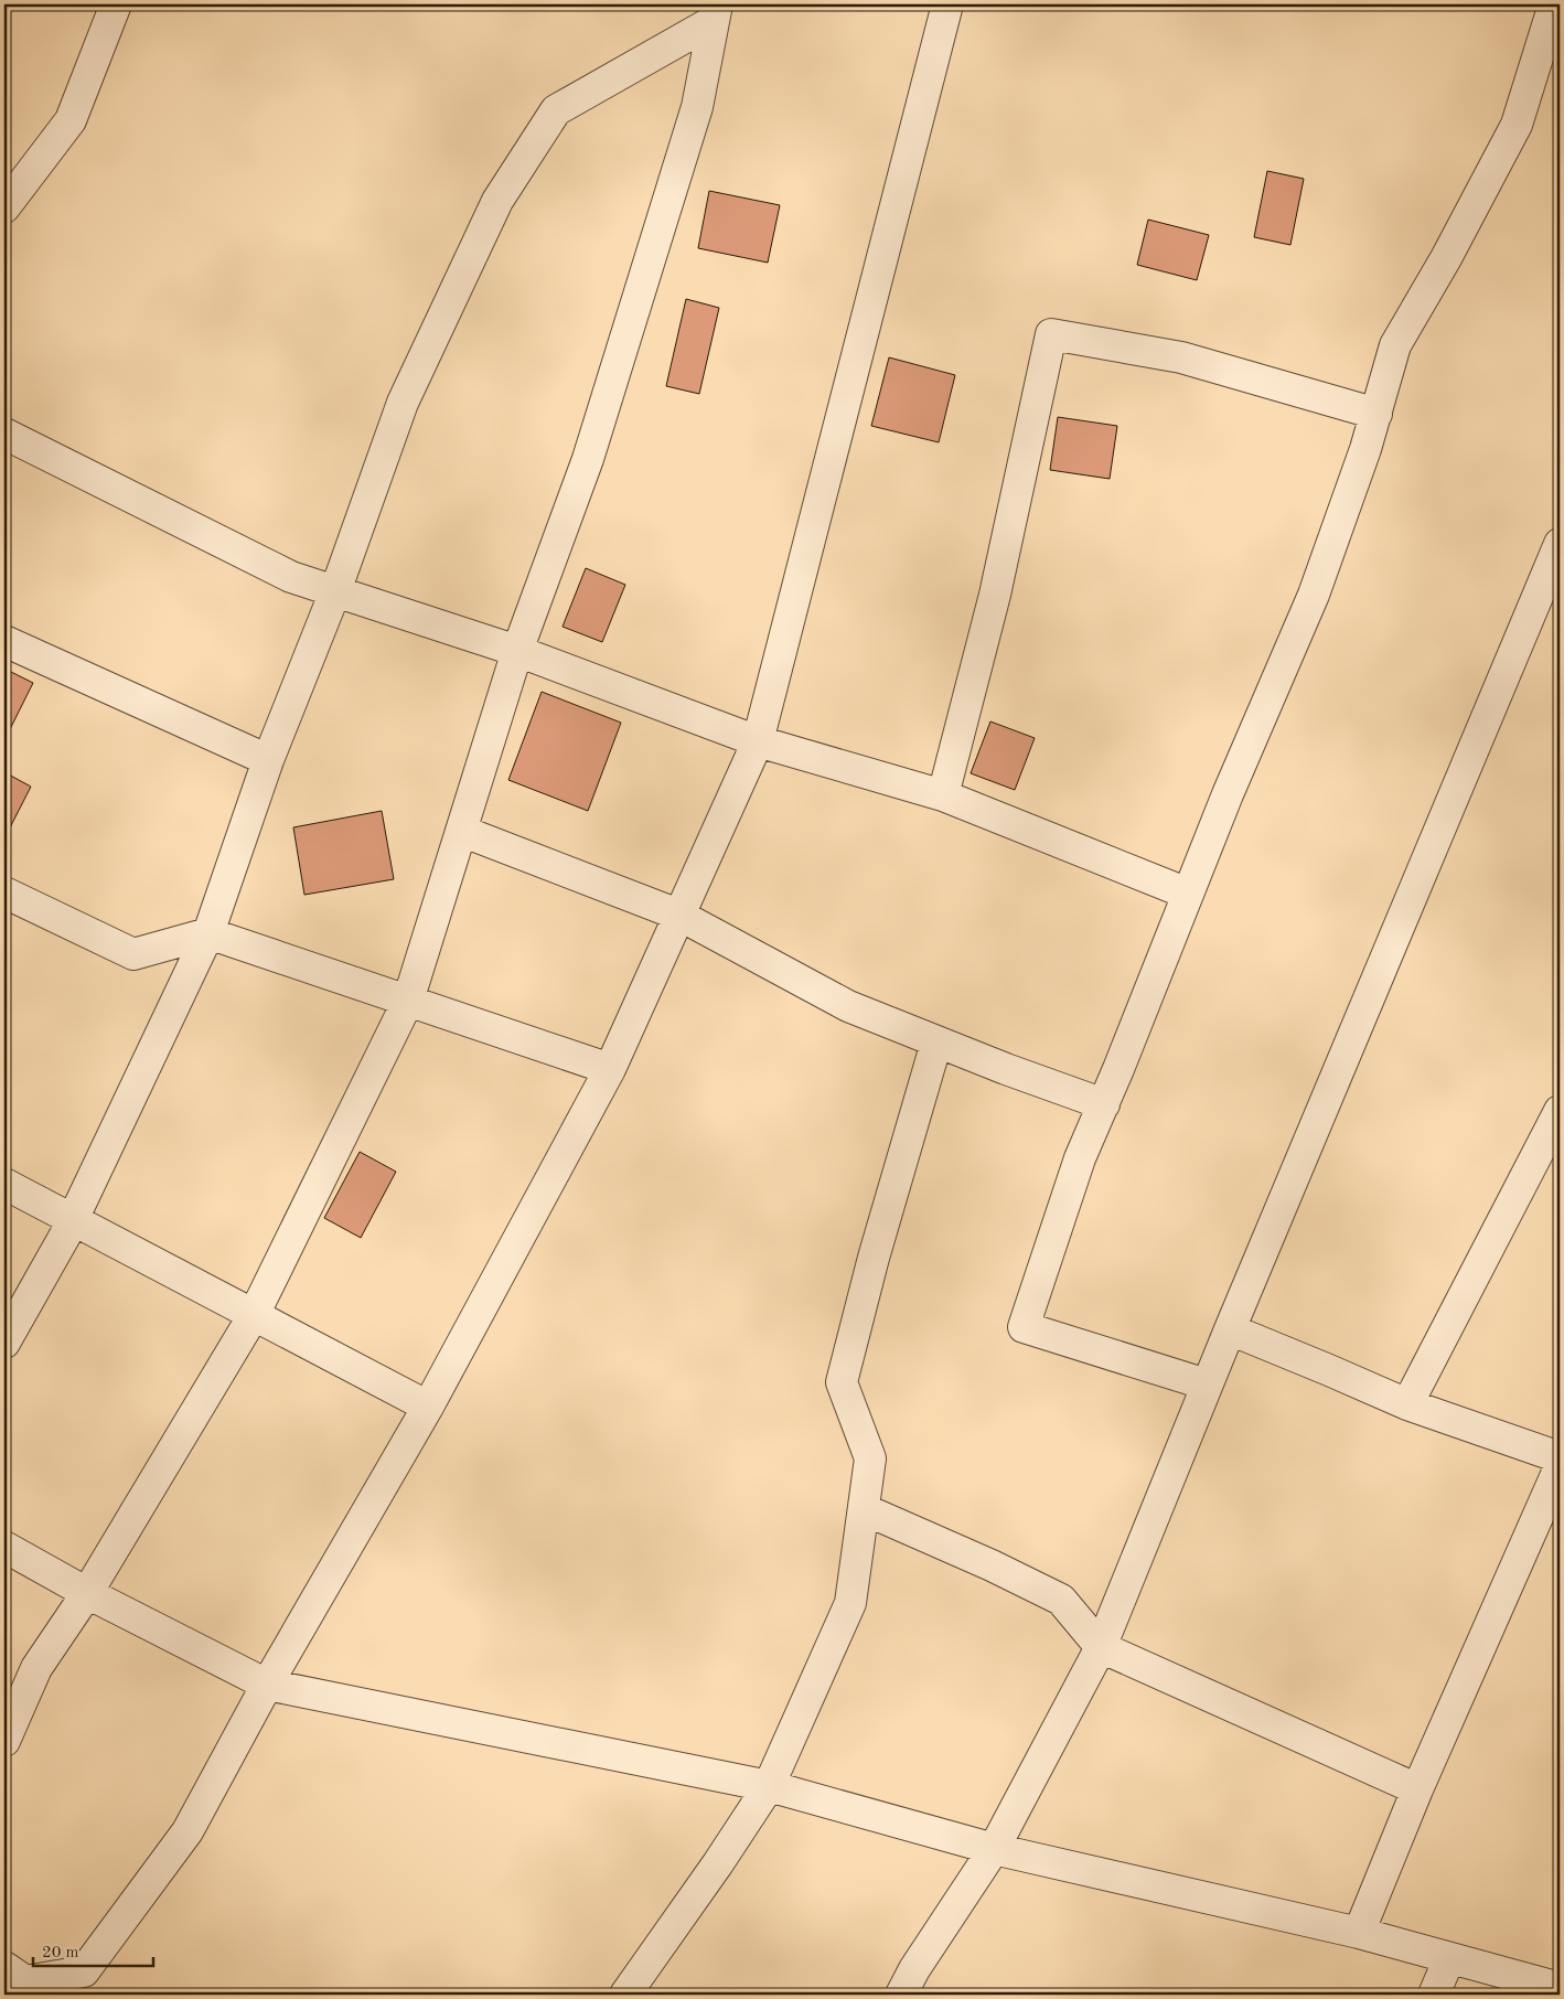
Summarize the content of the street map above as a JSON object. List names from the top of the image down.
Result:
{
  "scale_bar": "20 m"
}
